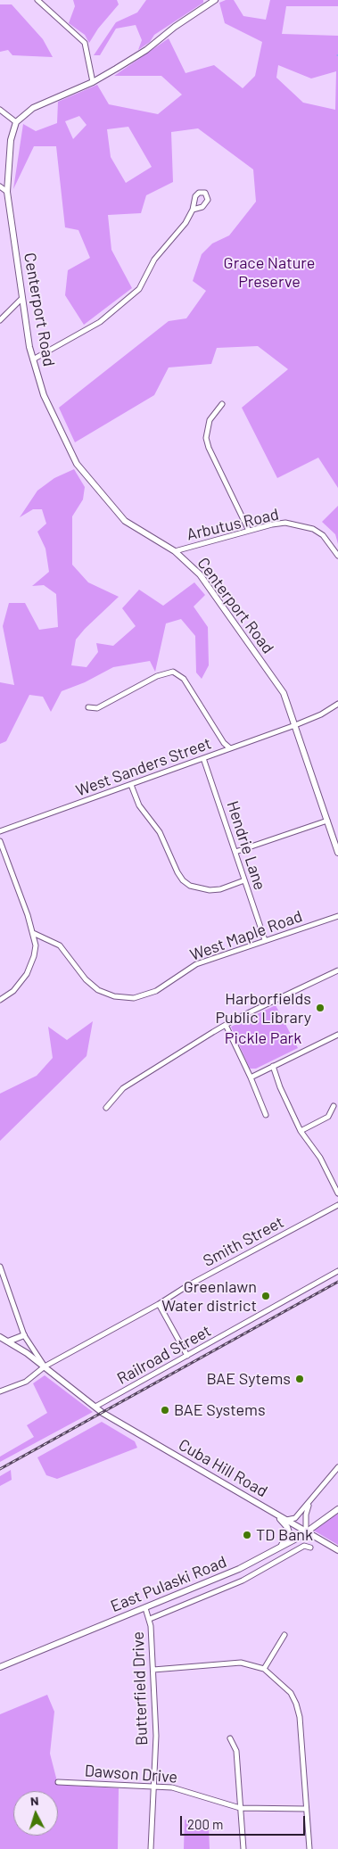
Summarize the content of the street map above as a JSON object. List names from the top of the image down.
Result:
{
  "streets": {
    "main road": ["Centerport Road", "Cuba Hill Road", "East Pulaski Road"],
    "street": [
      "Arbutus Road",
      "West Sanders Street",
      "Hendrie Lane",
      "West Maple Road",
      "Smith Street",
      "Railroad Street",
      "Butterfield Drive",
      "Dawson Drive"
    ]
  },
  "crossings": [
    ["Centerport Road", "Arbutus Road"],
    ["Centerport Road", "West Sanders Street"],
    ["West Sanders Street", "Hendrie Lane"],
    ["Hendrie Lane", "West Maple Road"],
    ["Smith Street", "Cuba Hill Road"],
    ["Railroad Street", "Cuba Hill Road"],
    ["Cuba Hill Road", "East Pulaski Road"],
    ["East Pulaski Road", "Butterfield Drive"],
    ["Butterfield Drive", "Dawson Drive"]
  ],
  "parks": ["Grace Nature Preserve", "Pickle Park"],
  "places": [
    "Harborfields Public Library",
    "Greenlawn Water district",
    "BAE Sytems",
    "BAE Systems",
    "TD Bank"
  ],
  "scale_bar": "200 m",
  "north": "top"
}
